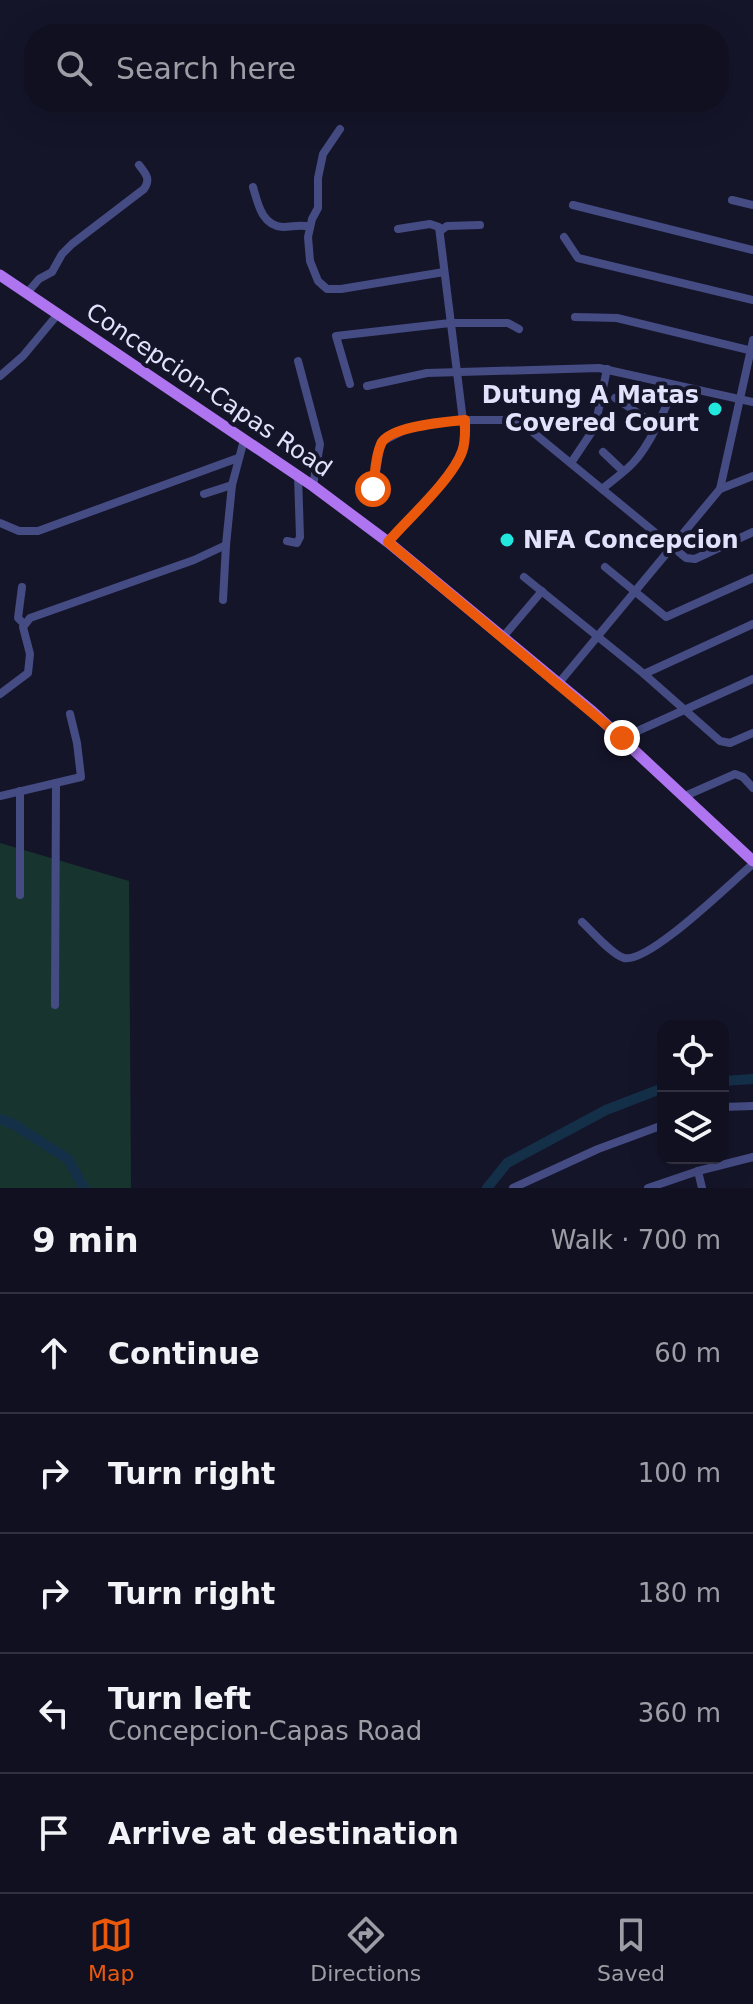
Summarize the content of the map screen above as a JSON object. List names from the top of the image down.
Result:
{
  "streets": {
    "main road": ["Concepcion-Capas Road"]
  },
  "places": ["Dutung A Matas Covered Court", "NFA Concepcion"],
  "page": {
    "search": "Search here",
    "heading": ["9 min", "Walk · 700 m"],
    "list": [
      ["Continue", "60 m"],
      ["Turn right", "100 m"],
      ["Turn right", "180 m"],
      ["Turn left", "Concepcion-Capas Road", "360 m"],
      "Arrive at destination"
    ],
    "nav": ["Map", "Directions", "Saved"]
  }
}
